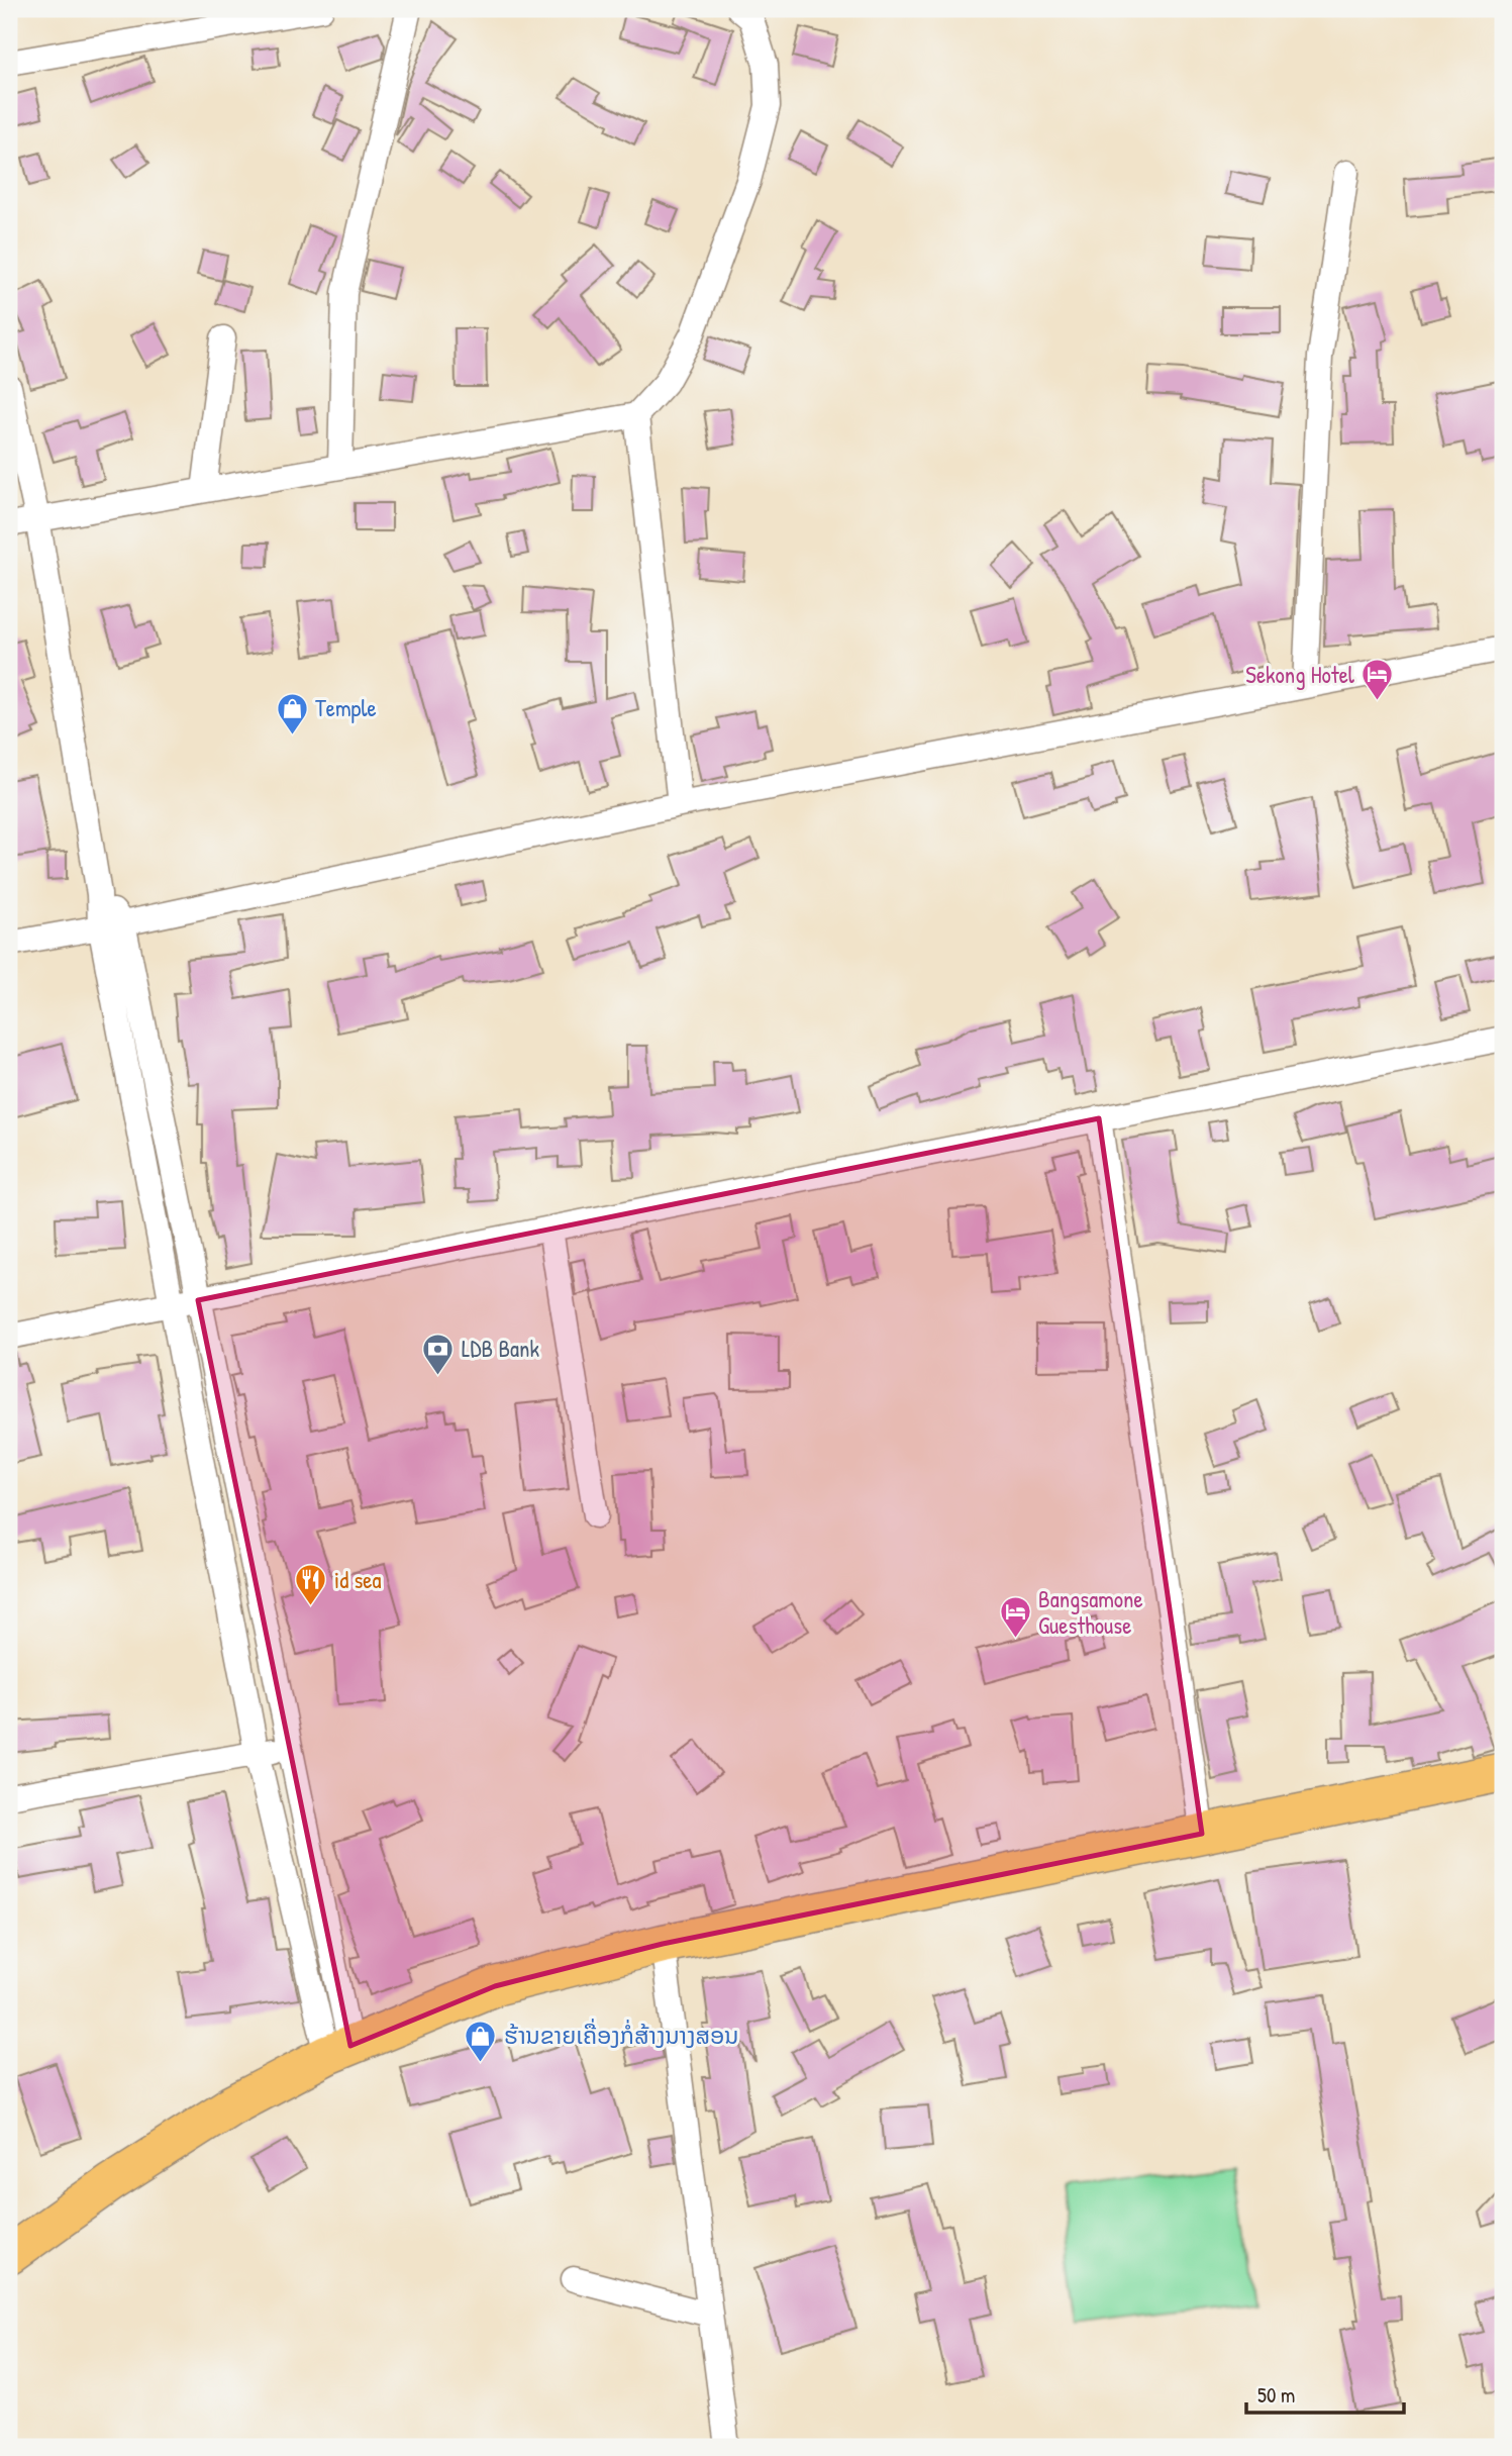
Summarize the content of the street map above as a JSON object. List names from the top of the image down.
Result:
{
  "places": {
    "hotel": ["Sekong Hotel", "Bangsamone Guesthouse"],
    "shop": ["Temple", "ຮ້ານຂາຍເຄື່ອງກໍ່ສ້າງນາງສອນ"],
    "bank": ["LDB Bank"],
    "restaurant": ["id sea"]
  },
  "scale_bar": "50 m"
}
